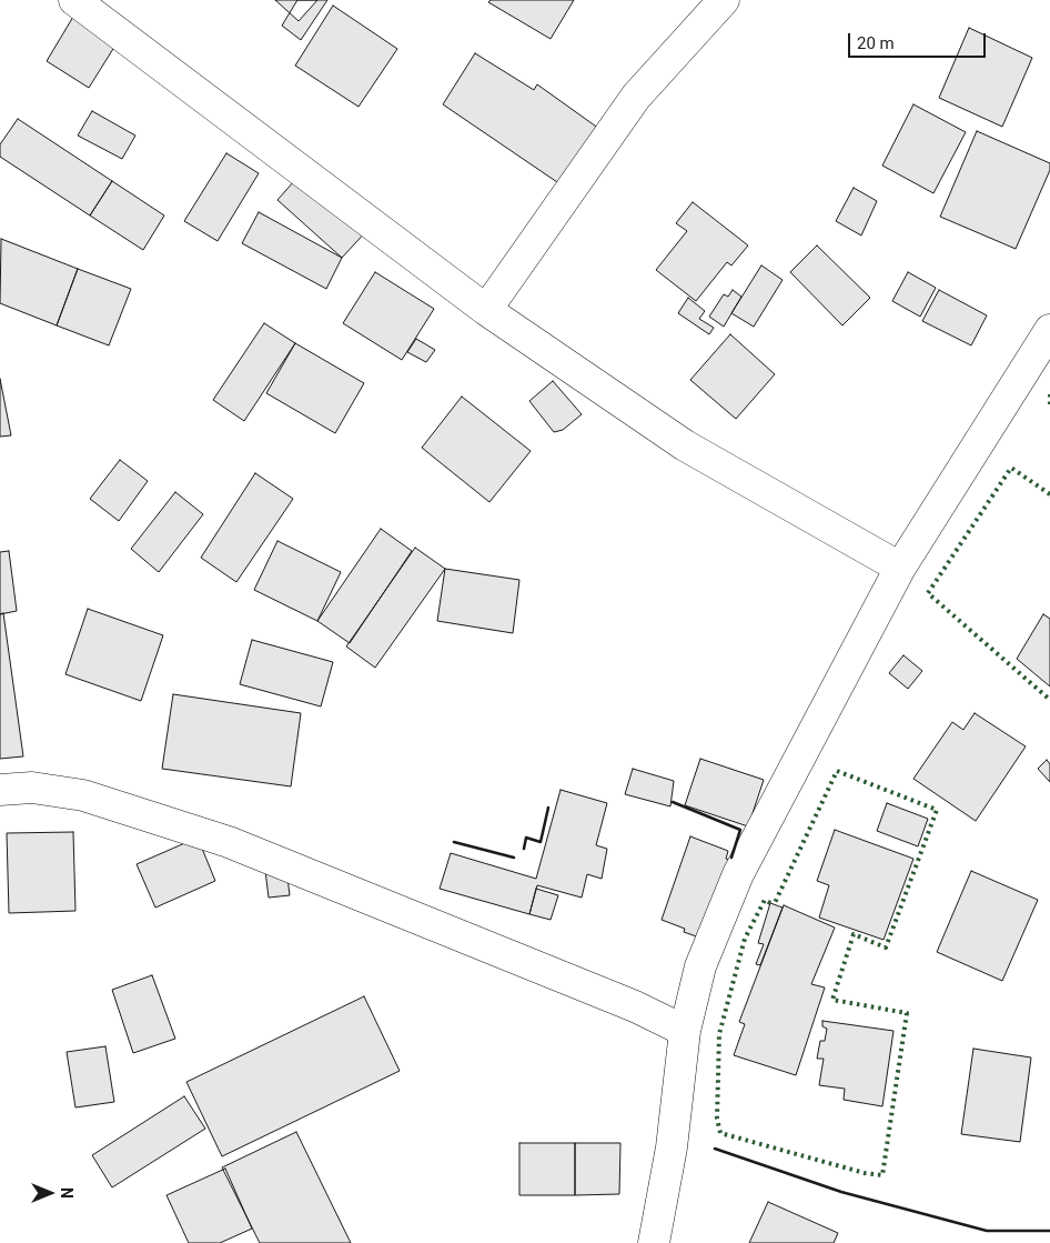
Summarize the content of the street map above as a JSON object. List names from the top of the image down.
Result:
{
  "scale_bar": "20 m",
  "north": "right"
}
